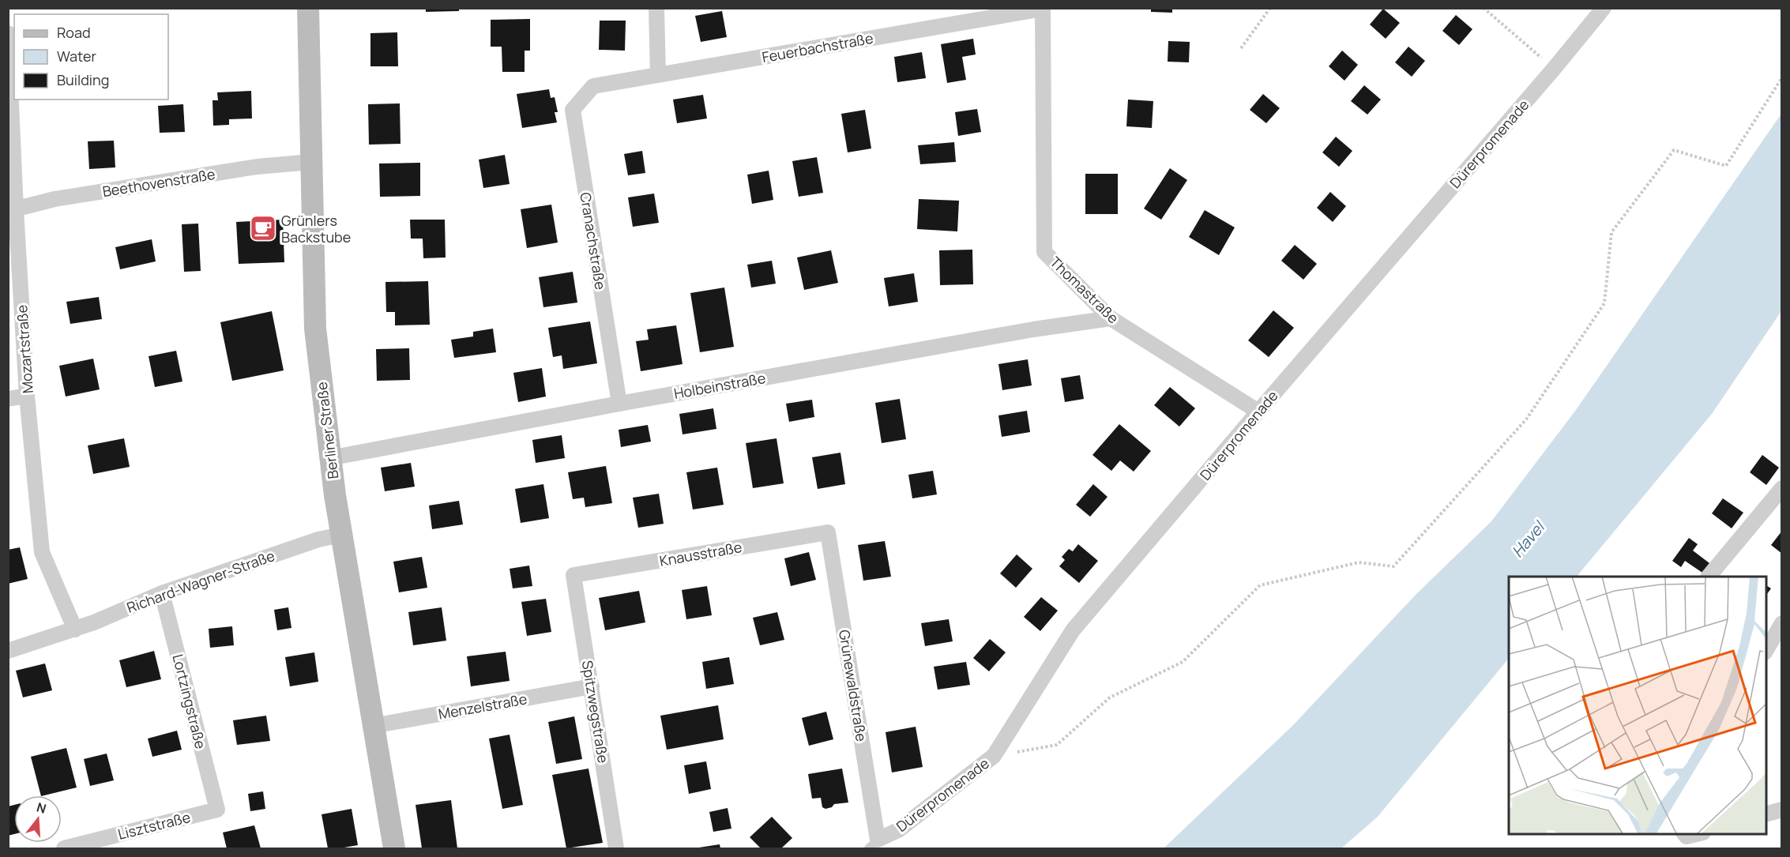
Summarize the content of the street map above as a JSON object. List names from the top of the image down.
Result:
{
  "streets": {
    "main road": ["Berliner Straße"],
    "street": [
      "Feuerbachstraße",
      "Dürerpromenade",
      "Beethovenstraße",
      "Cranachstraße",
      "Thomastraße",
      "Mozartstraße",
      "Holbeinstraße",
      "Knausstraße",
      "Richard-Wagner-Straße",
      "Grünewaldstraße",
      "Lortzingstraße",
      "Menzelstraße",
      "Spitzwegstraße",
      "Lisztstraße"
    ]
  },
  "crossings": [
    ["Feuerbachstraße", "Cranachstraße"],
    ["Feuerbachstraße", "Thomastraße"],
    ["Dürerpromenade", "Thomastraße"],
    ["Dürerpromenade", "Grünewaldstraße"],
    ["Beethovenstraße", "Mozartstraße"],
    ["Beethovenstraße", "Berliner Straße"],
    ["Cranachstraße", "Holbeinstraße"],
    ["Thomastraße", "Holbeinstraße"],
    ["Mozartstraße", "Richard-Wagner-Straße"],
    ["Holbeinstraße", "Berliner Straße"],
    ["Berliner Straße", "Richard-Wagner-Straße"],
    ["Berliner Straße", "Menzelstraße"],
    ["Knausstraße", "Grünewaldstraße"],
    ["Knausstraße", "Spitzwegstraße"],
    ["Richard-Wagner-Straße", "Lortzingstraße"],
    ["Lortzingstraße", "Lisztstraße"],
    ["Menzelstraße", "Spitzwegstraße"]
  ],
  "water": ["Havel"],
  "places": {
    "cafe": ["Grünlers Backstube"]
  },
  "legend": ["Road", "Water", "Building"],
  "north": "top"
}
